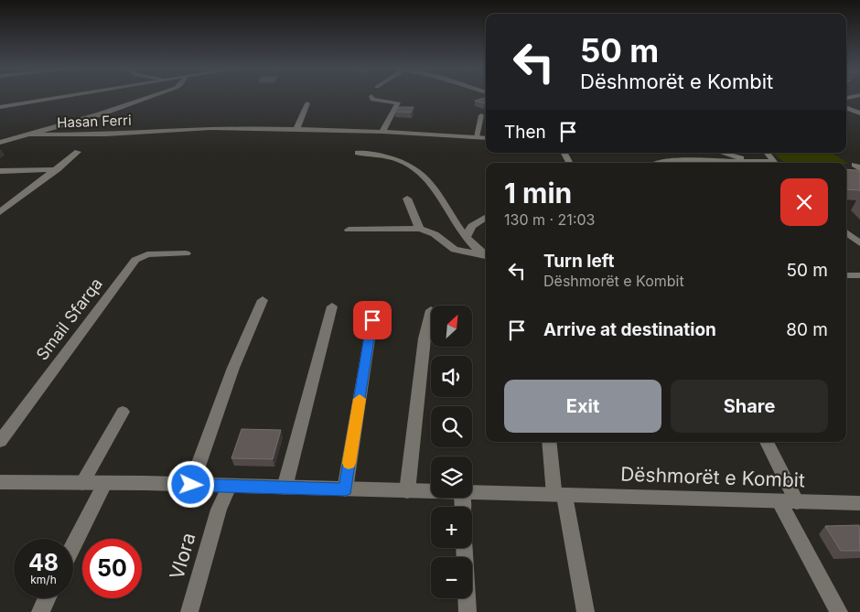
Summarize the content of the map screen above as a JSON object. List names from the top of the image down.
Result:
{
  "streets": {
    "street": [
      "Hasan Ferri",
      "Smail Sfarqa",
      "Dëshmorët e Kombit",
      "Vlora"
    ]
  },
  "crossings": [
    ["Dëshmorët e Kombit", "Vlora"]
  ],
  "north": "top right",
  "page": {
    "turn": ["50 m", "Dëshmorët e Kombit"],
    "then": "Then",
    "heading": ["1 min", "130 m · 21:03"],
    "list": [
      {
        "name": "Turn left",
        "note": "Dëshmorët e Kombit",
        "value": "50 m"
      },
      {
        "name": "Arrive at destination",
        "value": "80 m"
      }
    ],
    "map_buttons": ["+", "−"],
    "buttons": ["Exit", "Share"],
    "speed": "48 km/h",
    "limit": "50"
  }
}
